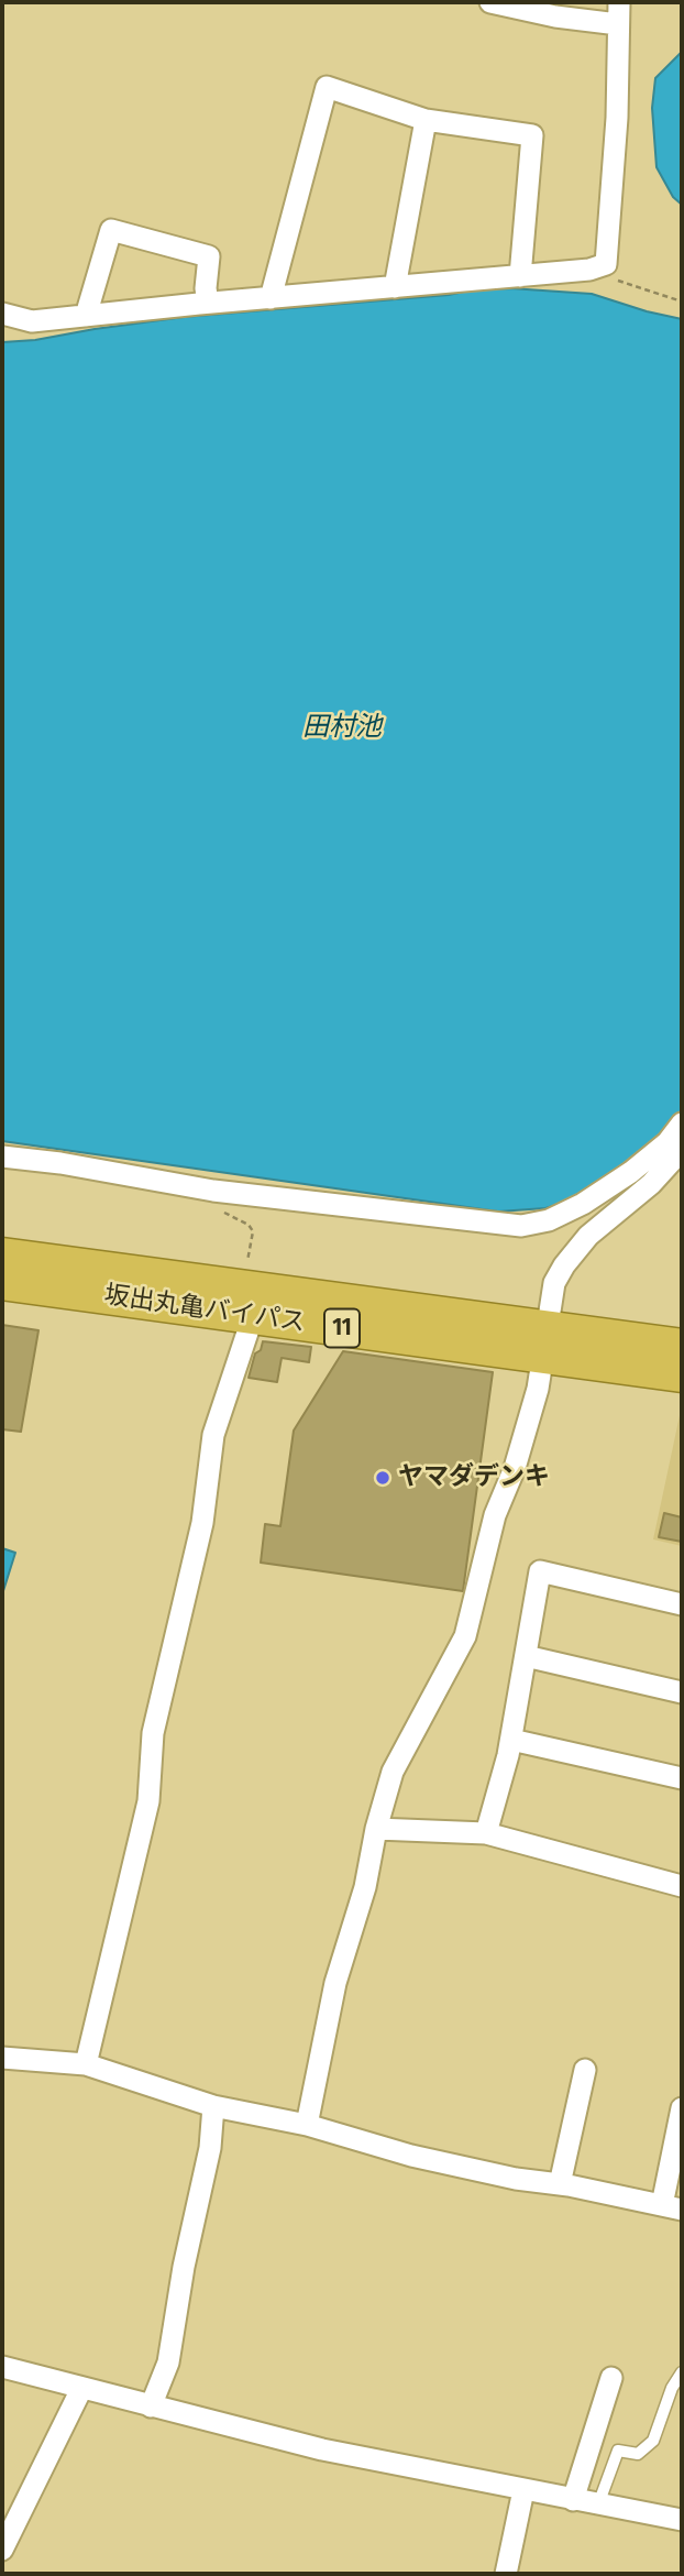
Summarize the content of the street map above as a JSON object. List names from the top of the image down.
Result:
{
  "streets": {
    "highway": ["坂出丸亀バイパス", "11"]
  },
  "water": ["田村池"],
  "places": ["ヤマダデンキ"]
}
